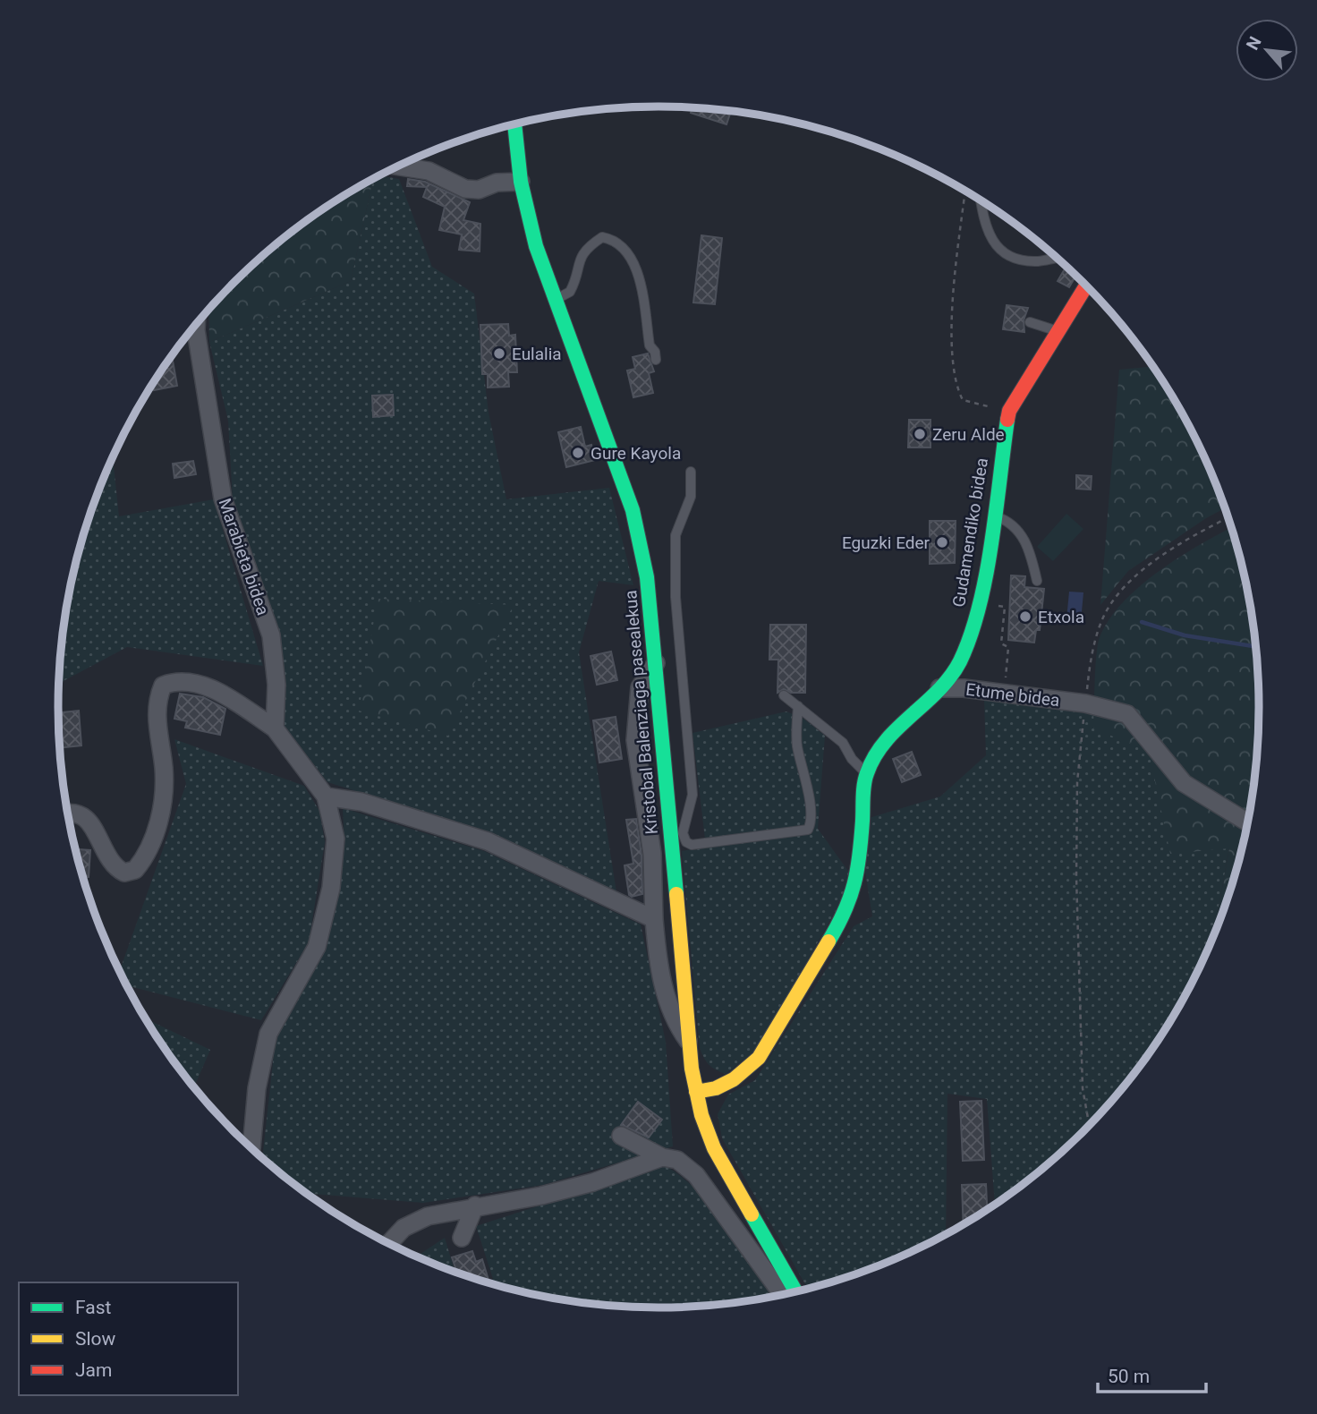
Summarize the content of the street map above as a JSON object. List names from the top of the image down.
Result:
{
  "streets": {
    "street": [
      "Gudamendiko bidea",
      "Marabieta bidea",
      "Etume bidea",
      "Kristobal Balenziaga pasealekua"
    ]
  },
  "crossings": [
    ["Gudamendiko bidea", "Etume bidea"],
    ["Gudamendiko bidea", "Kristobal Balenziaga pasealekua"]
  ],
  "places": [
    "Eulalia",
    "Zeru Alde",
    "Gure Kayola",
    "Eguzki Eder",
    "Etxola"
  ],
  "legend": ["Fast", "Slow", "Jam"],
  "scale_bar": "50 m",
  "north": "top left"
}
